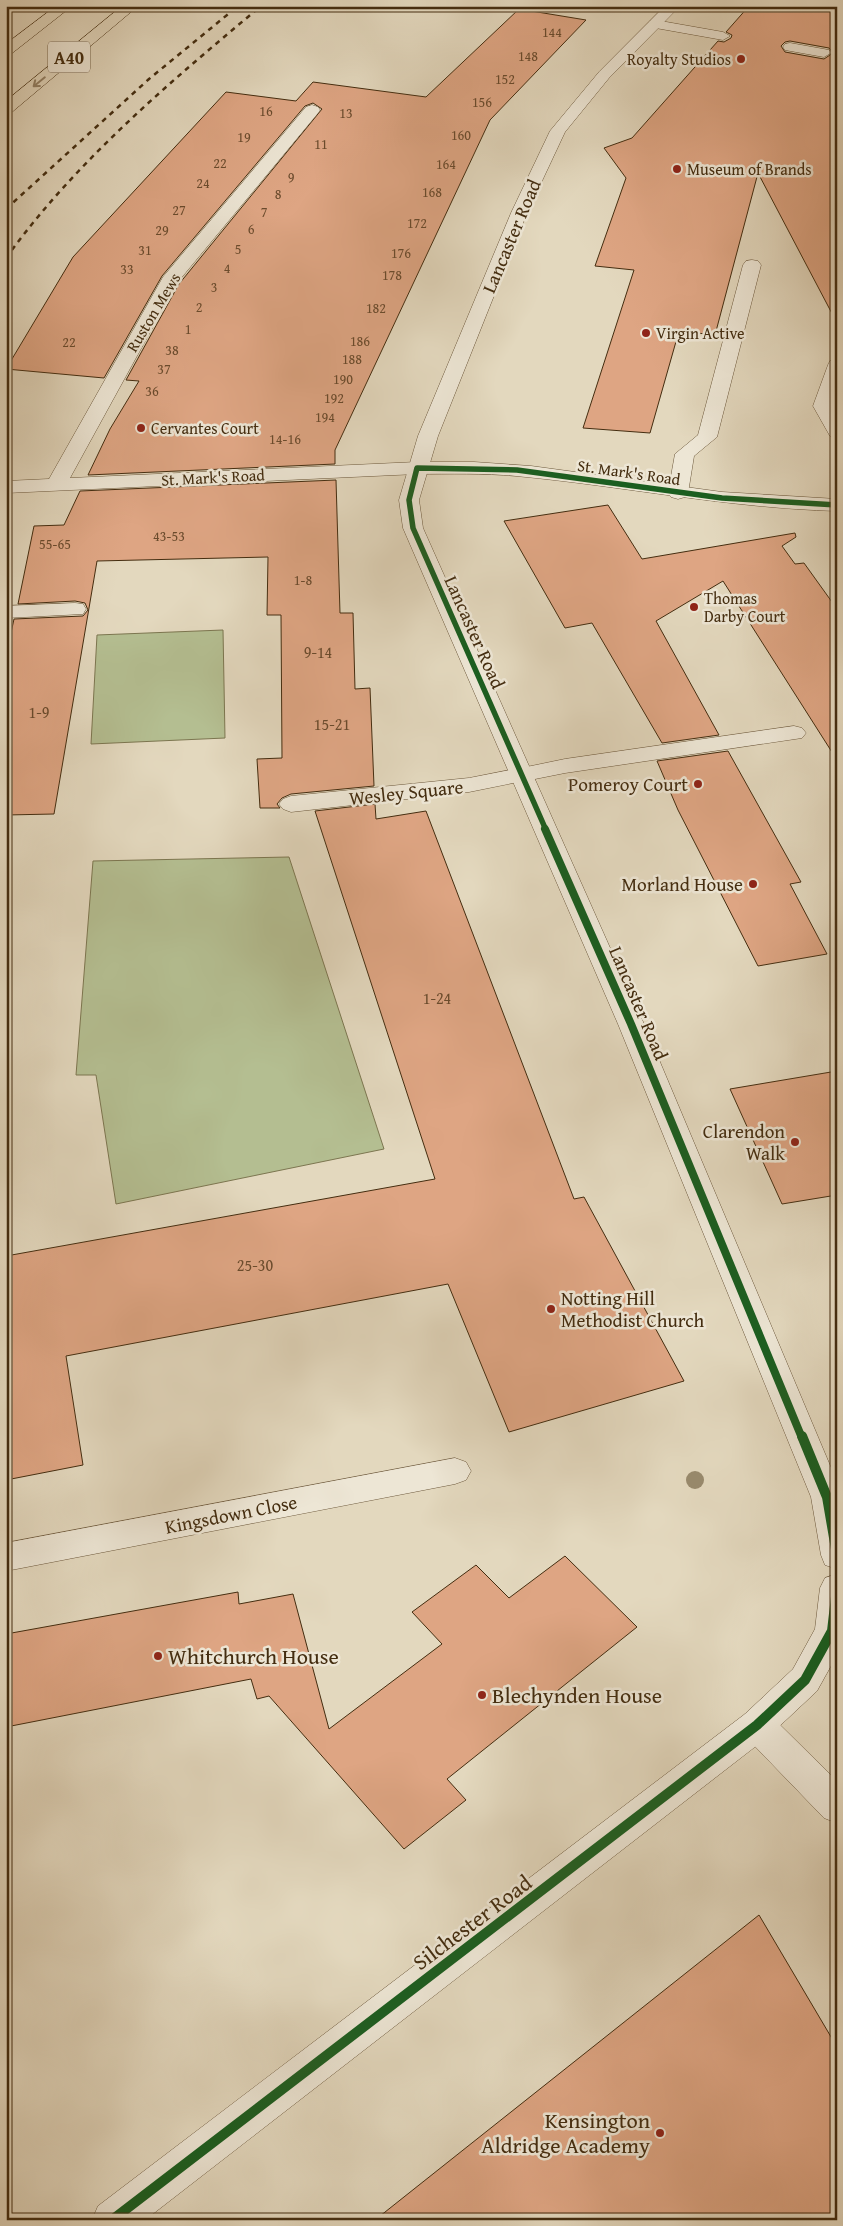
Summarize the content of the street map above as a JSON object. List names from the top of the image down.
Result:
{
  "streets": {
    "highway": ["A40"],
    "street": [
      "Lancaster Road",
      "Ruston Mews",
      "St. Mark's Road",
      "Wesley Square",
      "Kingsdown Close",
      "Silchester Road"
    ]
  },
  "crossings": [
    ["Lancaster Road", "St. Mark's Road"],
    ["Lancaster Road", "Wesley Square"],
    ["Ruston Mews", "St. Mark's Road"]
  ],
  "places": [
    "Royalty Studios",
    "Museum of Brands",
    "Virgin Active",
    "Cervantes Court",
    "Thomas Darby Court",
    "Pomeroy Court",
    "Morland House",
    "Clarendon Walk",
    "Notting Hill Methodist Church",
    "Whitchurch House",
    "Blechynden House",
    "Kensington Aldridge Academy"
  ],
  "house_numbers": [
    "144",
    "148",
    "152",
    "156",
    "16",
    "13",
    "160",
    "19",
    "11",
    "22",
    "164",
    "9",
    "24",
    "168",
    "8",
    "27",
    "7",
    "172",
    "6",
    "29",
    "5",
    "31",
    "176",
    "4",
    "33",
    "178",
    "3",
    "2",
    "182",
    "1",
    "186",
    "22",
    "38",
    "188",
    "37",
    "190",
    "36",
    "192",
    "194",
    "14-16",
    "43-53",
    "55-65",
    "1-8",
    "9-14",
    "1-9",
    "15-21",
    "1-24",
    "25-30"
  ]
}
